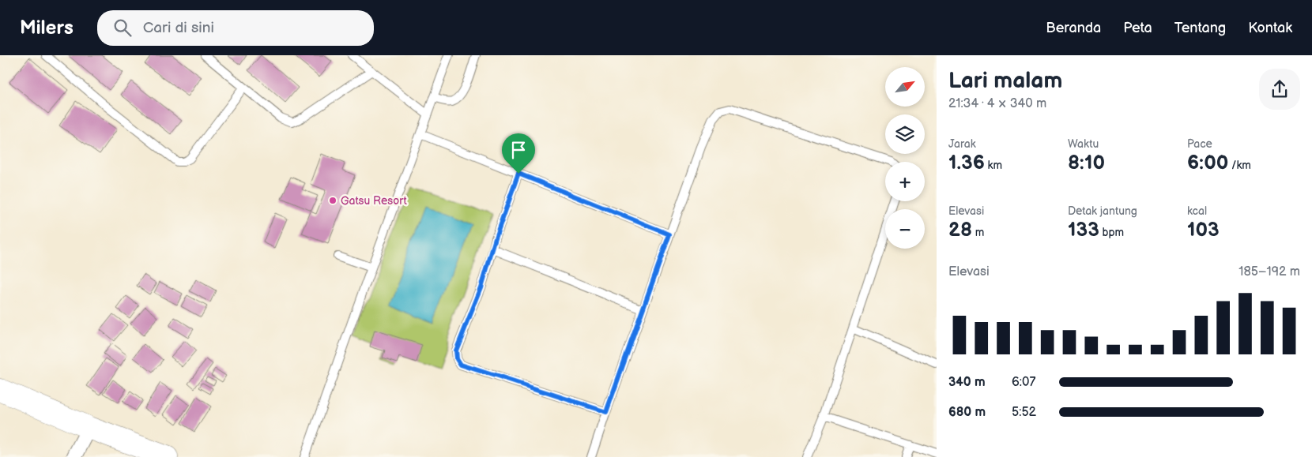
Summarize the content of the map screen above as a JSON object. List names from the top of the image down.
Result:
{
  "places": ["Gatsu Resort"],
  "north": "top right",
  "page": {
    "header": "Milers",
    "search": "Cari di sini",
    "nav": [
      "Beranda",
      "Peta",
      "Tentang",
      "Kontak"
    ],
    "heading": ["Lari malam", "21:34 · 4 × 340 m"],
    "map_buttons": ["+", "−"],
    "stats": [
      ["Jarak", "1.36 km"],
      ["Waktu", "8:10"],
      ["Pace", "6:00 /km"],
      ["Elevasi", "28 m"],
      ["Detak jantung", "133 bpm"],
      ["kcal", "103"]
    ],
    "chart": ["Elevasi", "185–192 m"],
    "list": [
      {
        "name": "340 m",
        "note": "6:07"
      },
      {
        "name": "680 m",
        "note": "5:52"
      }
    ]
  }
}
